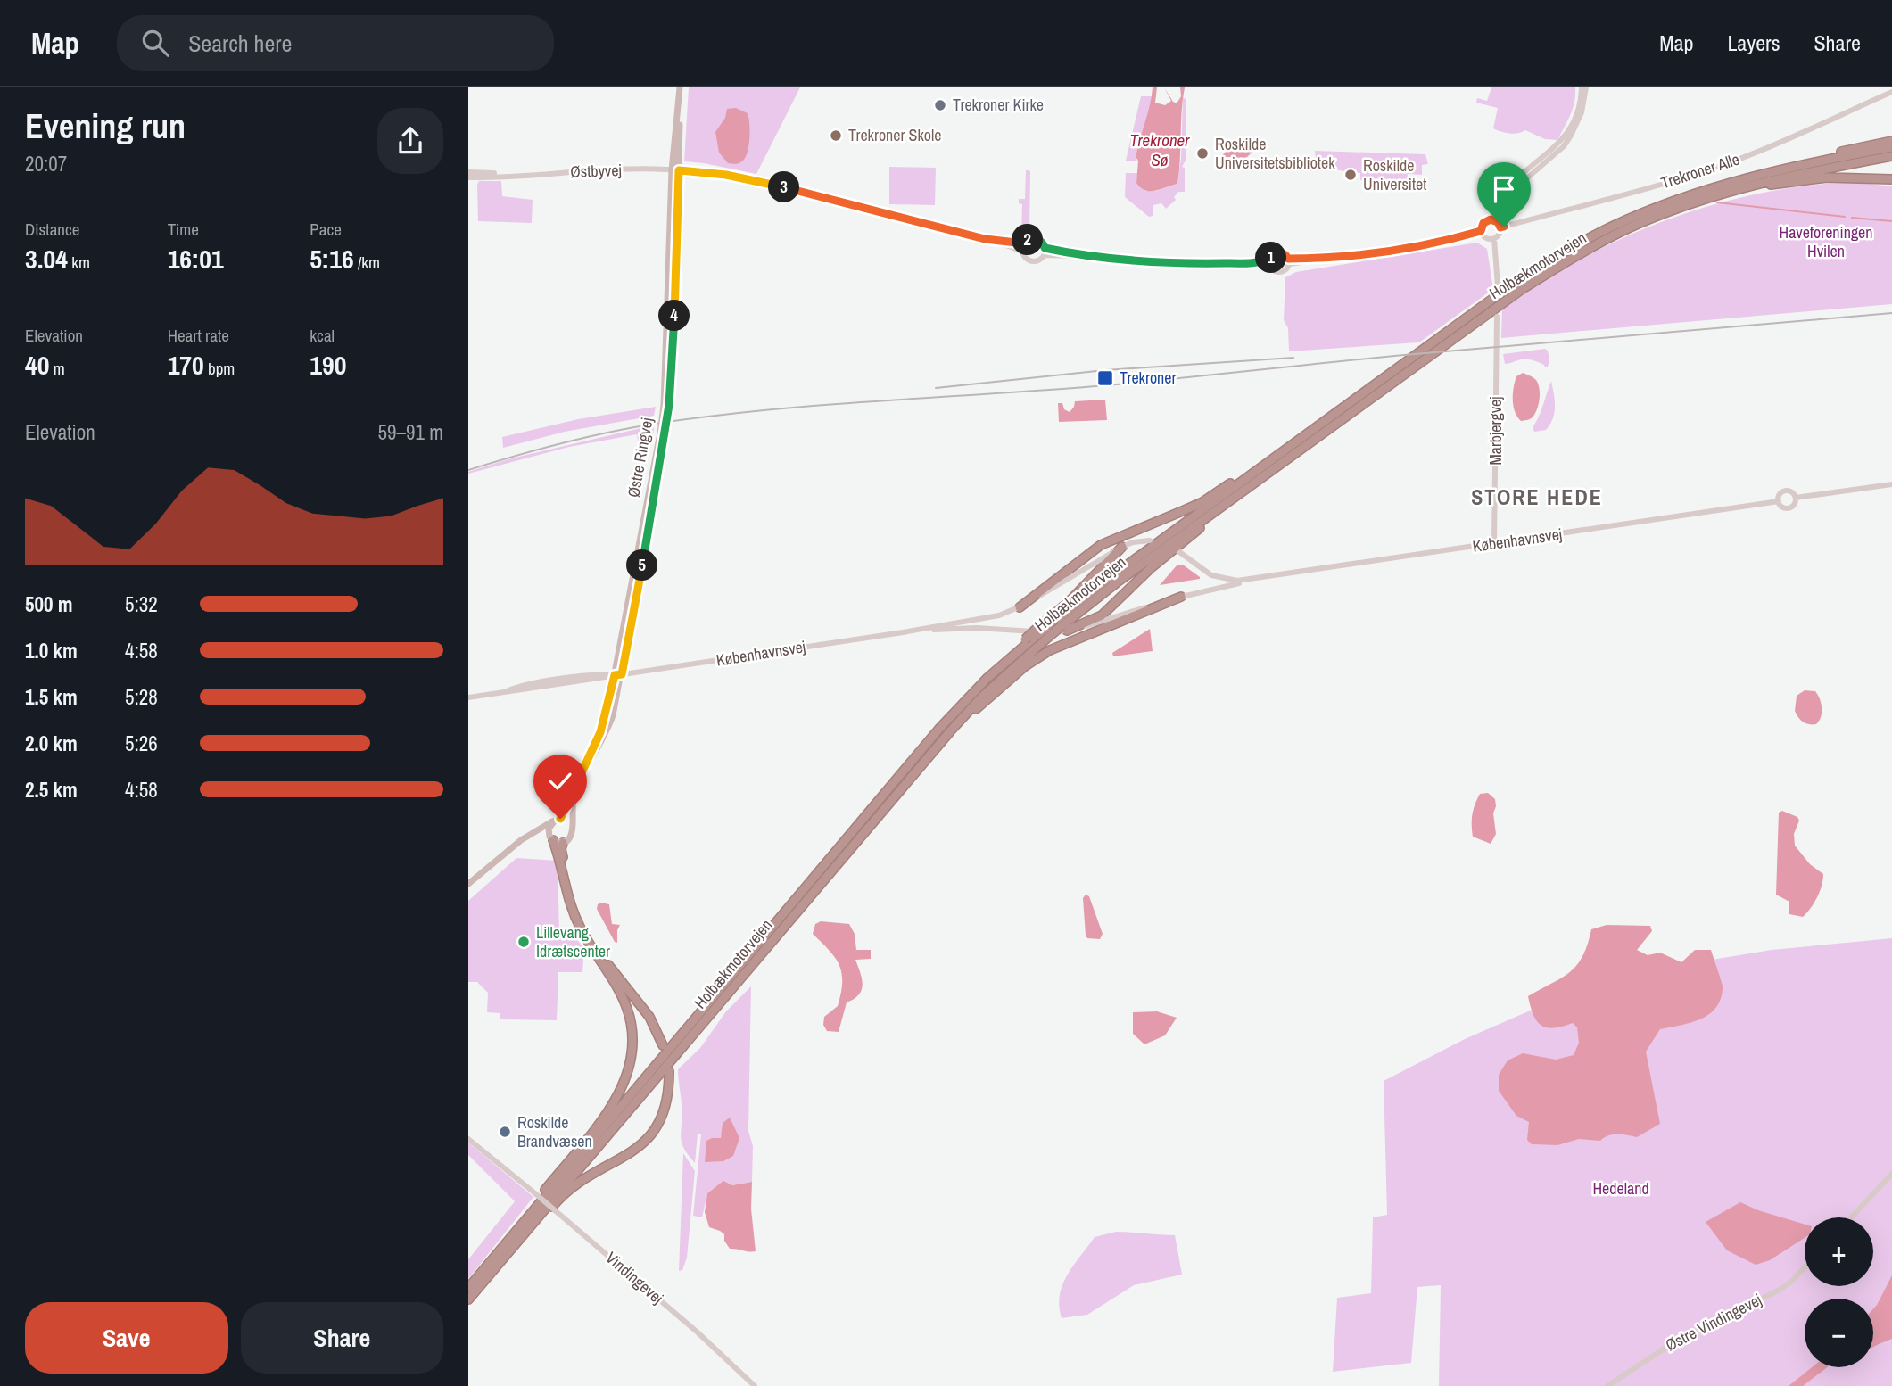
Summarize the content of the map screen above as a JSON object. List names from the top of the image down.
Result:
{
  "streets": {
    "highway": ["Holbækmotorvejen"],
    "main road": ["Østre Ringvej"],
    "street": [
      "Østbyvej",
      "Trekroner Alle",
      "Marbjergvej",
      "Københavnsvej",
      "Vindingevej",
      "Østre Vindingevej"
    ]
  },
  "crossings": [
    ["Østbyvej", "Østre Ringvej"],
    ["Holbækmotorvejen", "Københavnsvej"],
    ["Marbjergvej", "Københavnsvej"],
    ["Østre Ringvej", "Københavnsvej"]
  ],
  "districts": ["STORE HEDE"],
  "water": ["Trekroner Sø"],
  "parks": ["Haveforeningen Hvilen", "Hedeland"],
  "places": {
    "other": [
      "Trekroner Kirke",
      "Trekroner Skole",
      "Roskilde Universitetsbibliotek",
      "Roskilde Universitet",
      "Lillevang Idrætscenter",
      "Roskilde Brandvæsen"
    ],
    "transit": ["Trekroner"]
  },
  "page": {
    "header": "Map",
    "search": "Search here",
    "nav": ["Map", "Layers", "Share"],
    "heading": ["Evening run", "20:07"],
    "pins": [
      "3",
      "2",
      "1",
      "4",
      "5"
    ],
    "stats": [
      ["Distance", "3.04 km"],
      ["Time", "16:01"],
      ["Pace", "5:16 /km"],
      ["Elevation", "40 m"],
      ["Heart rate", "170 bpm"],
      ["kcal", "190"]
    ],
    "chart": ["Elevation", "59–91 m"],
    "list": [
      {
        "name": "500 m",
        "note": "5:32"
      },
      {
        "name": "1.0 km",
        "note": "4:58"
      },
      {
        "name": "1.5 km",
        "note": "5:28"
      },
      {
        "name": "2.0 km",
        "note": "5:26"
      },
      {
        "name": "2.5 km",
        "note": "4:58"
      }
    ],
    "map_buttons": ["+", "−"],
    "buttons": ["Save", "Share"]
  }
}
